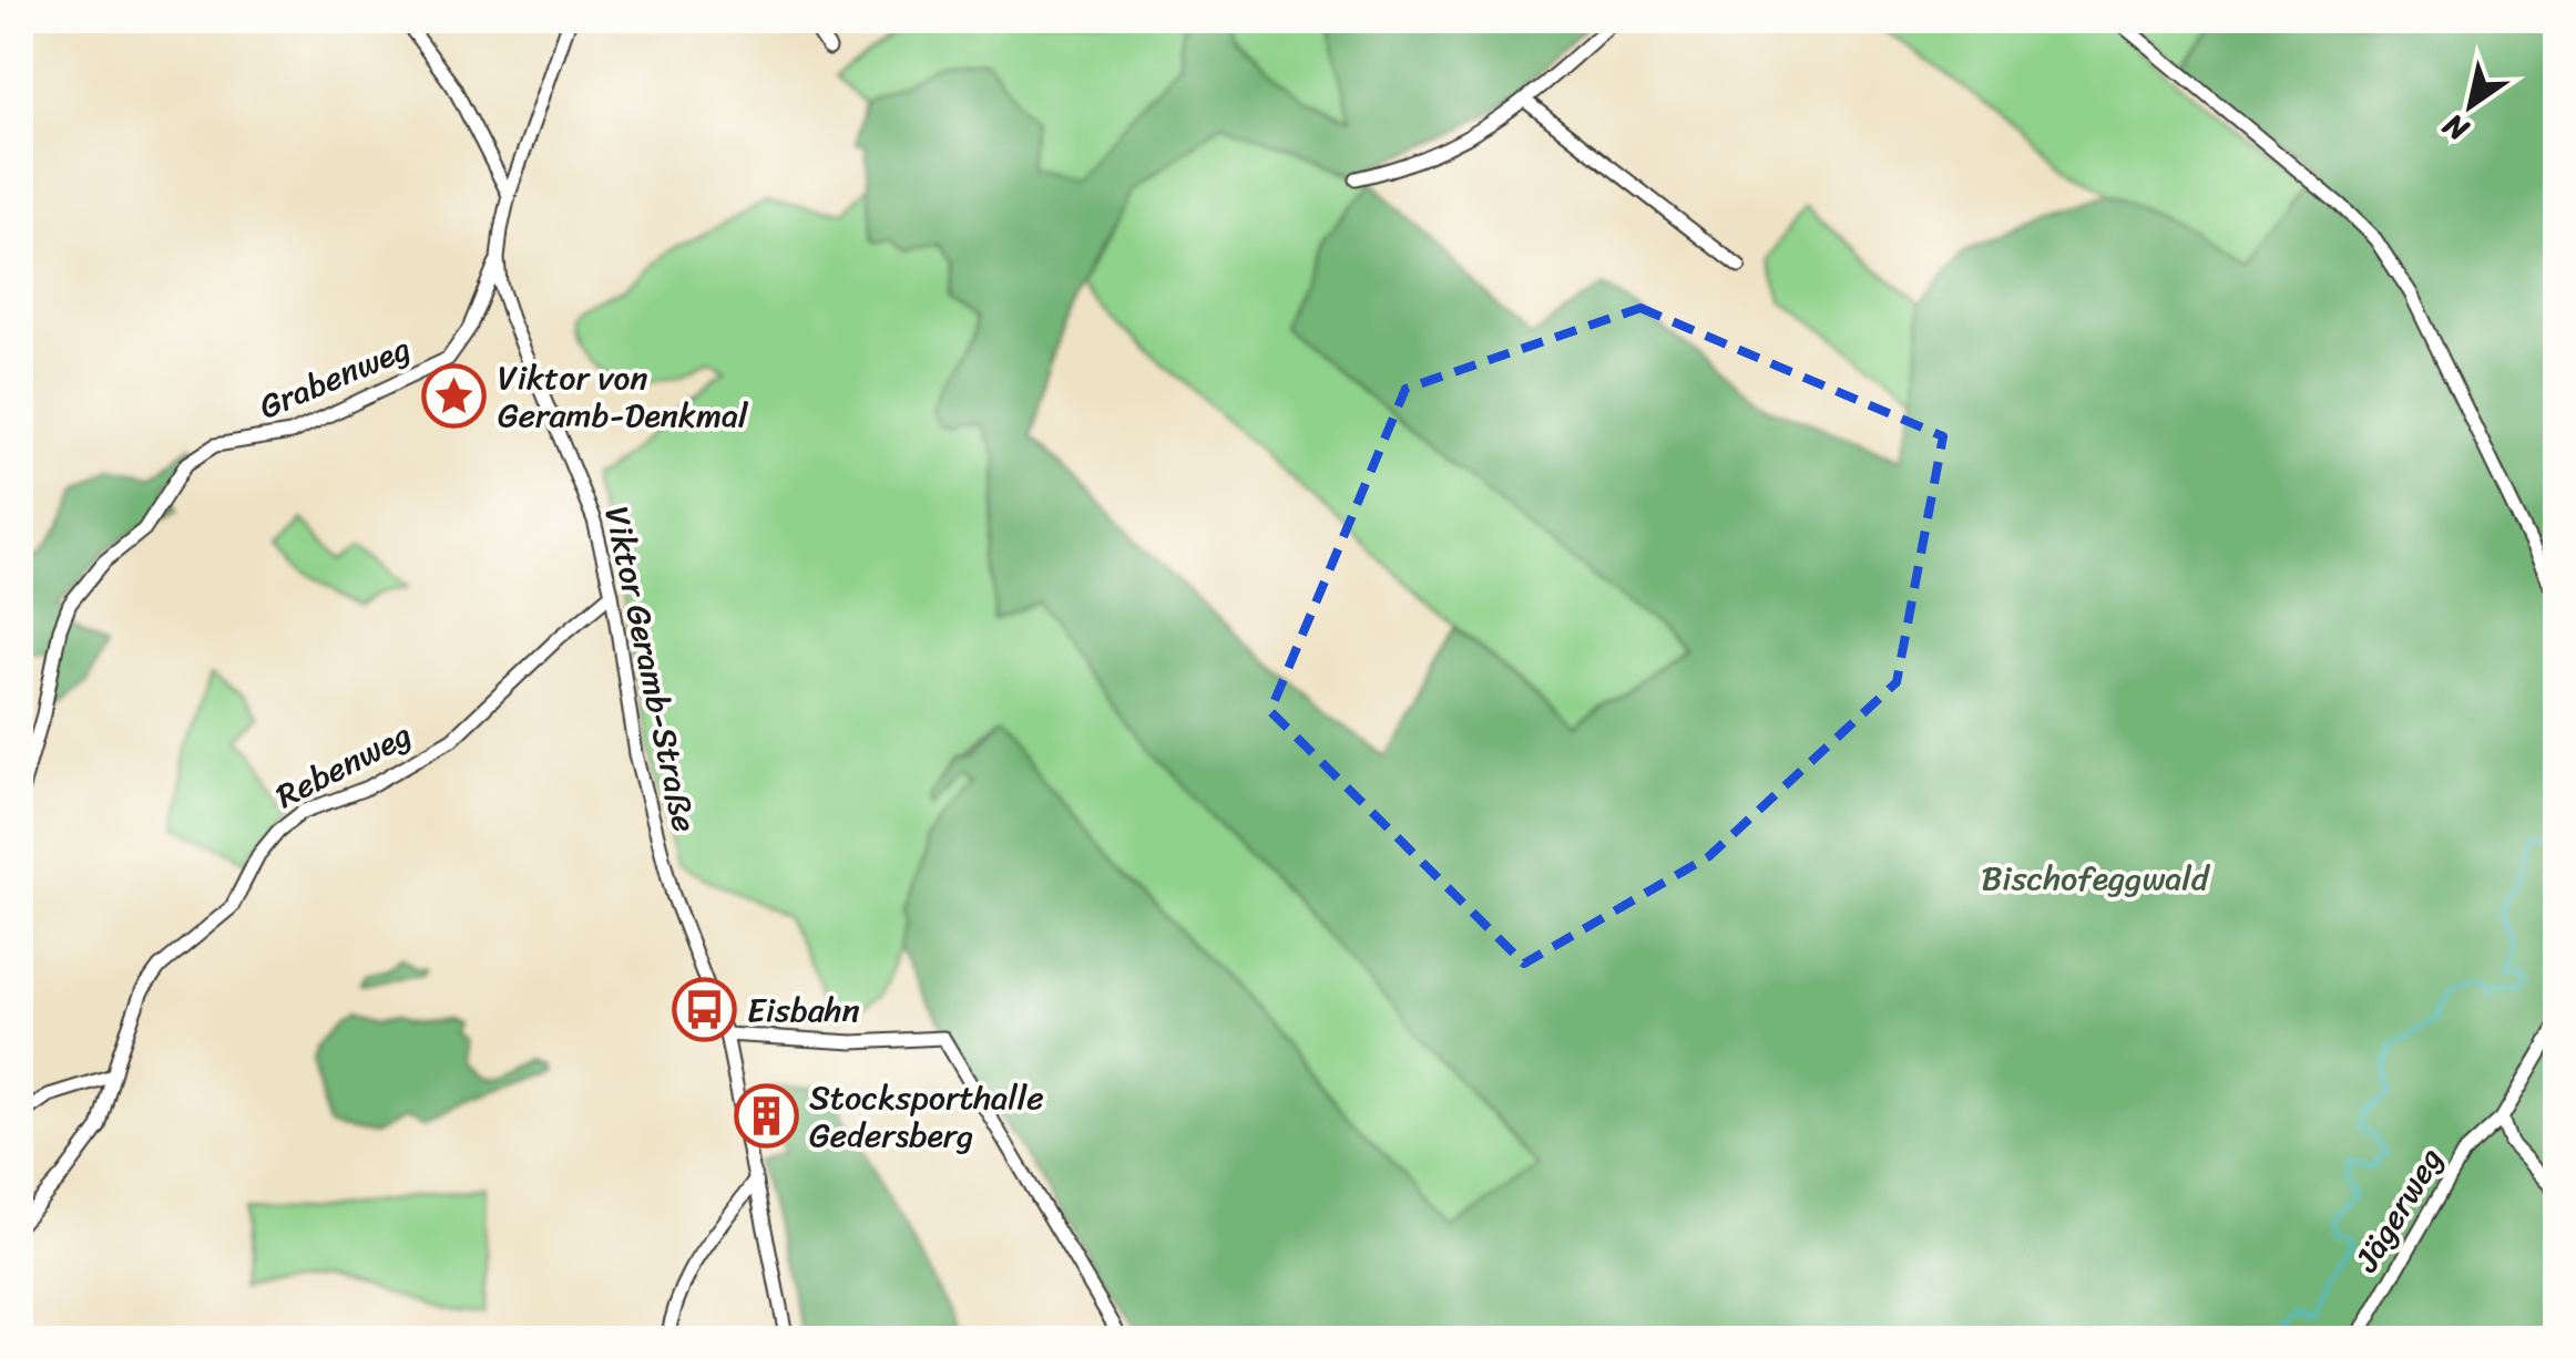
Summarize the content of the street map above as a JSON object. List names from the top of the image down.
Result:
{
  "streets": {
    "street": [
      "Grabenweg",
      "Viktor Geramb-Straße",
      "Rebenweg",
      "Jägerweg"
    ]
  },
  "crossings": [
    ["Grabenweg", "Viktor Geramb-Straße"],
    ["Viktor Geramb-Straße", "Rebenweg"]
  ],
  "parks": ["Bischofeggwald"],
  "places": {
    "place": ["Viktor von Geramb-Denkmal"],
    "bus stop": ["Eisbahn"],
    "building": ["Stocksporthalle Gedersberg"]
  },
  "north": "bottom left"
}
